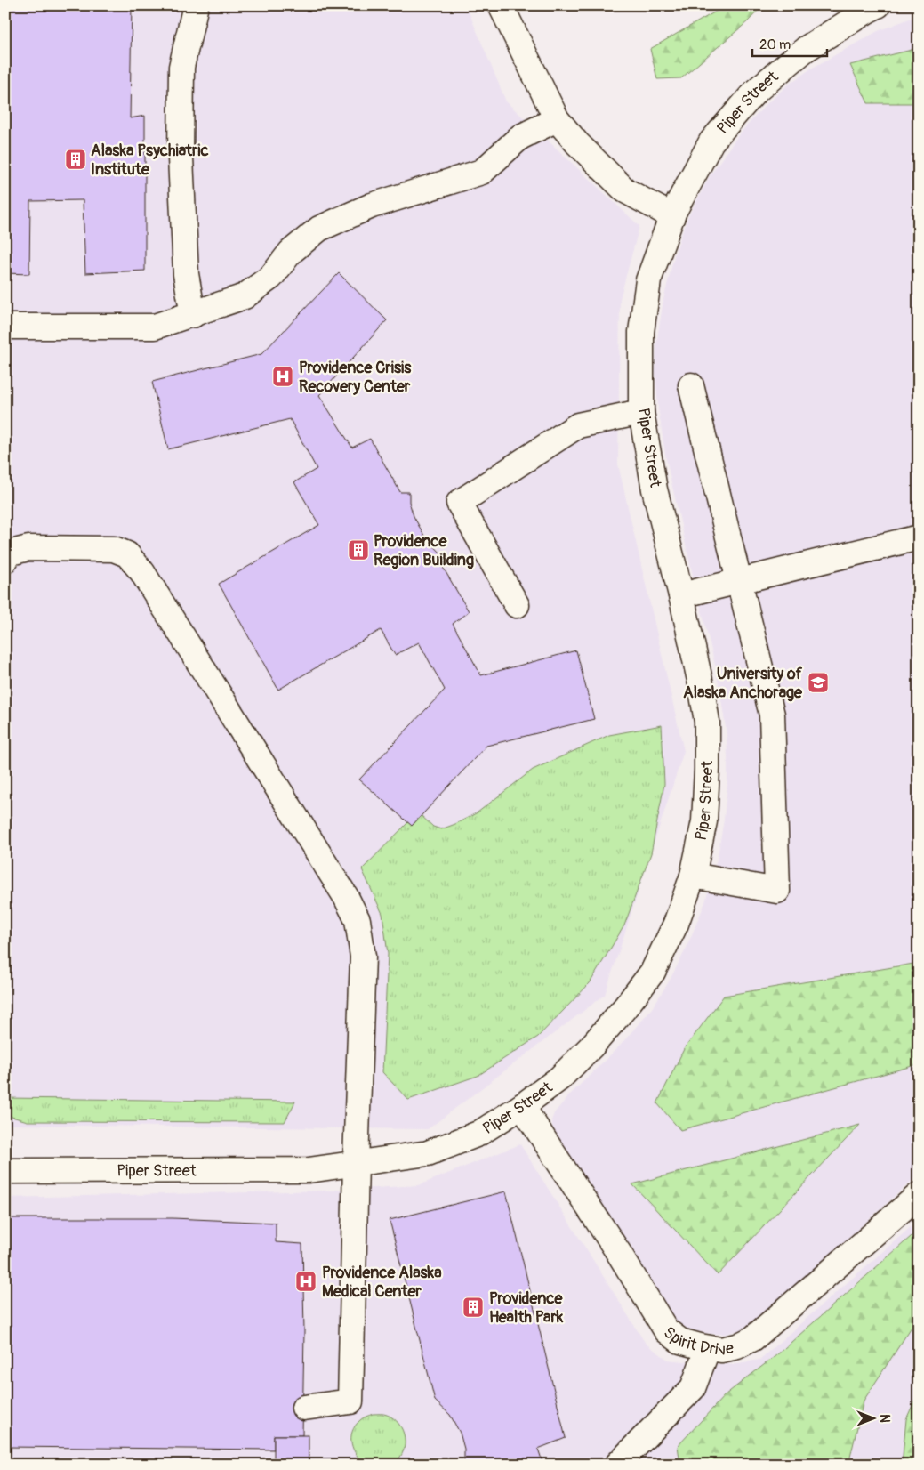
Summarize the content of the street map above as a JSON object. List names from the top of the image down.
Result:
{
  "streets": {
    "street": ["Piper Street", "Spirit Drive"]
  },
  "crossings": [
    ["Piper Street", "Spirit Drive"]
  ],
  "places": {
    "building": ["Alaska Psychiatric Institute", "Providence Region Building", "Providence Health Park"],
    "hospital": ["Providence Crisis Recovery Center", "Providence Alaska Medical Center"],
    "school or university": ["University of Alaska Anchorage"]
  },
  "scale_bar": "20 m",
  "north": "right"
}
